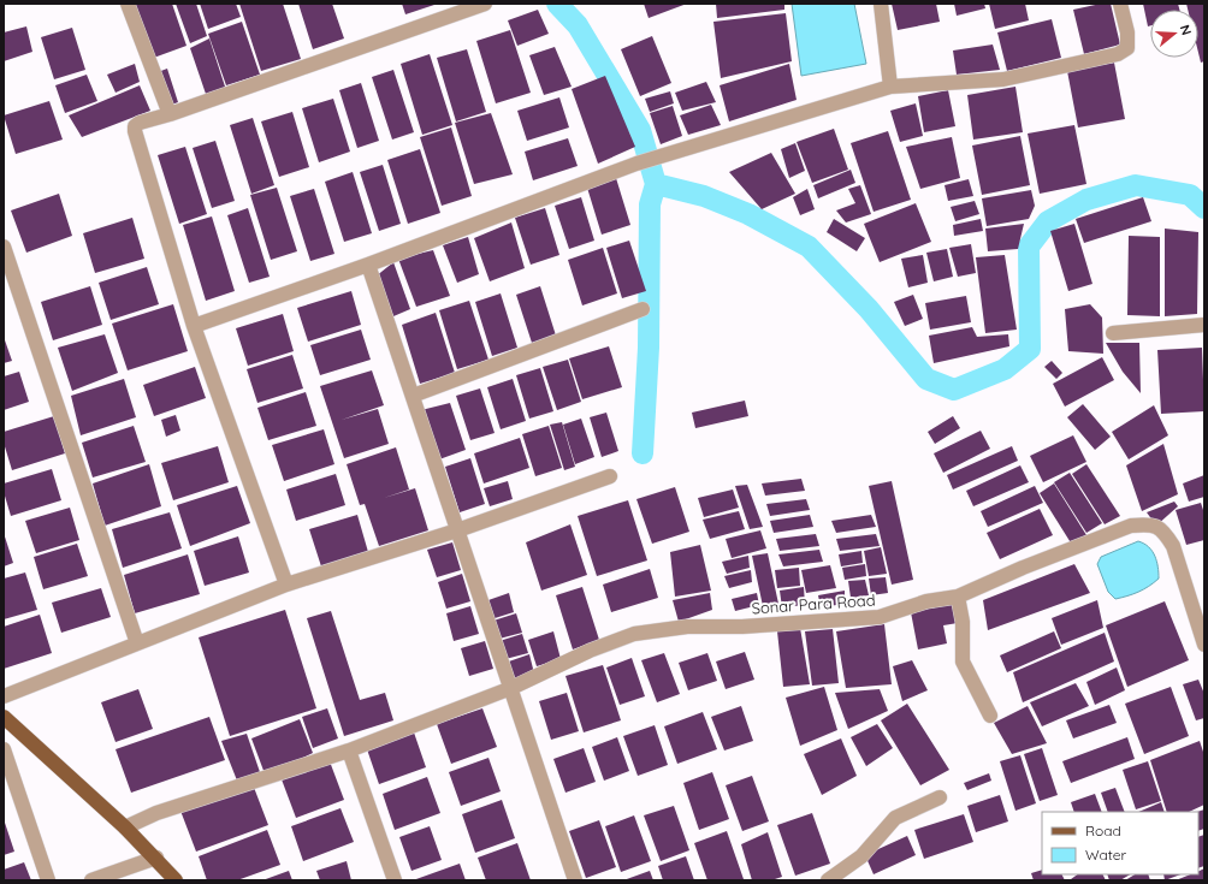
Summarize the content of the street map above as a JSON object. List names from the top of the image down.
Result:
{
  "streets": {
    "street": ["Sonar Para Road"]
  },
  "legend": ["Road", "Water"],
  "north": "right"
}
